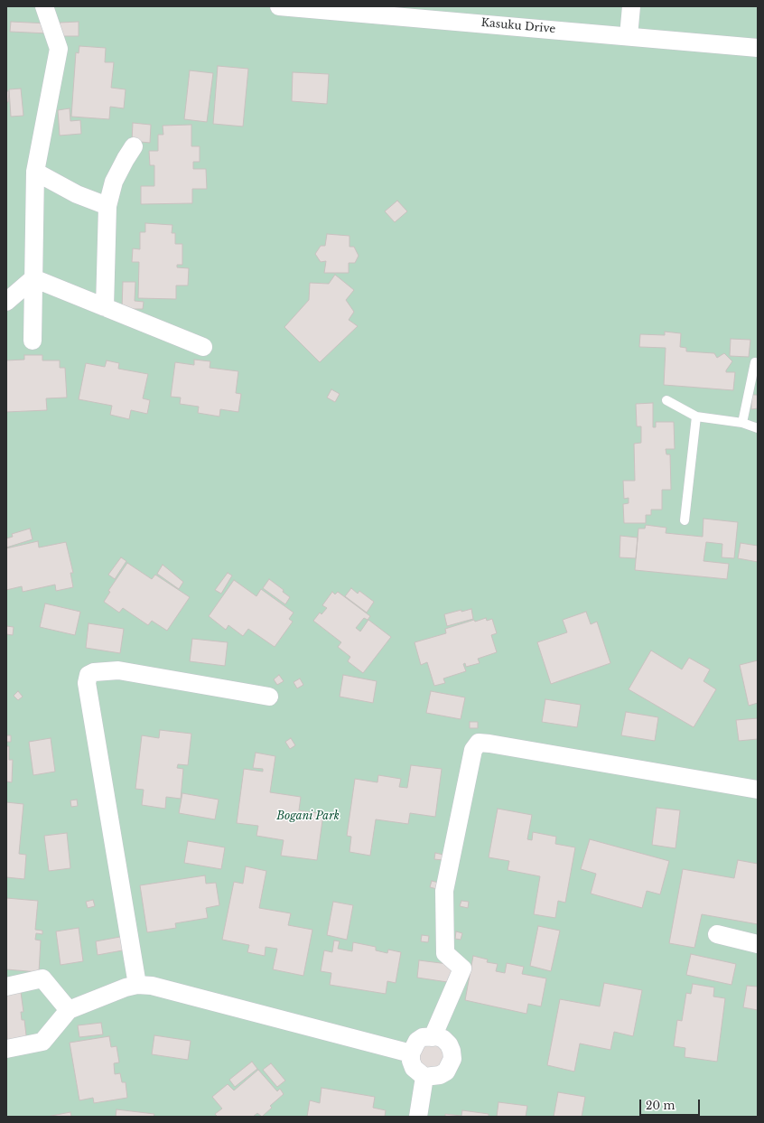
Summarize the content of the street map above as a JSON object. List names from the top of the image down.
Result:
{
  "streets": {
    "street": ["Kasuku Drive"]
  },
  "parks": ["Bogani Park"],
  "scale_bar": "20 m"
}
